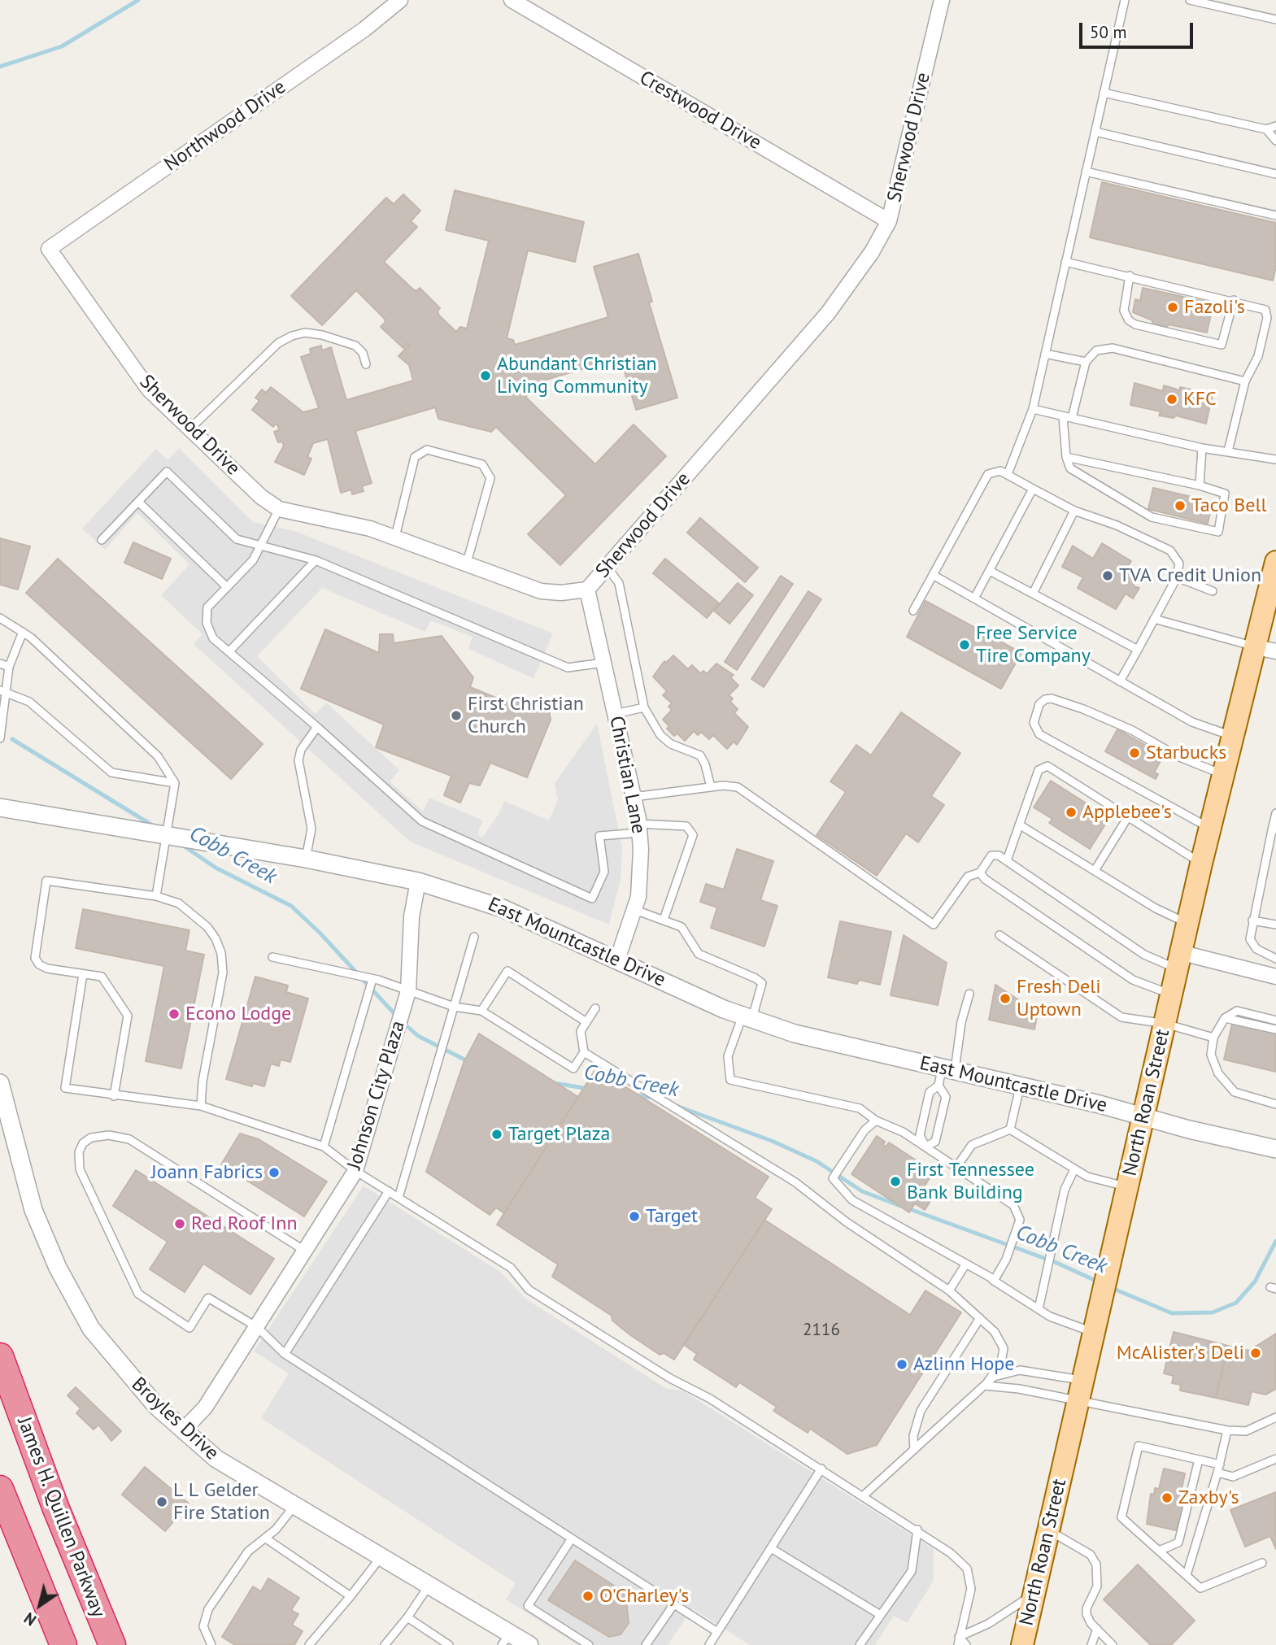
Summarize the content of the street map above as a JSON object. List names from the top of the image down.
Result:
{
  "streets": {
    "highway": ["James H. Quillen Parkway"],
    "main road": ["North Roan Street"],
    "street": [
      "Crestwood Drive",
      "Northwood Drive",
      "Sherwood Drive",
      "Christian Lane",
      "East Mountcastle Drive",
      "Johnson City Plaza",
      "Broyles Drive"
    ]
  },
  "crossings": [
    ["Crestwood Drive", "Sherwood Drive"],
    ["Northwood Drive", "Sherwood Drive"],
    ["Sherwood Drive", "Christian Lane"],
    ["Christian Lane", "East Mountcastle Drive"],
    ["East Mountcastle Drive", "Johnson City Plaza"],
    ["East Mountcastle Drive", "North Roan Street"],
    ["Johnson City Plaza", "Broyles Drive"]
  ],
  "water": ["Cobb Creek"],
  "places": [
    "Fazoli's",
    "Abundant Christian Living Community",
    "KFC",
    "Taco Bell",
    "TVA Credit Union",
    "Free Service Tire Company",
    "First Christian Church",
    "Starbucks",
    "Applebee's",
    "Fresh Deli Uptown",
    "Econo Lodge",
    "Target Plaza",
    "Joann Fabrics",
    "First Tennessee Bank Building",
    "Target",
    "Red Roof Inn",
    "McAlister's Deli",
    "Azlinn Hope",
    "Zaxby's",
    "L L Gelder Fire Station",
    "O'Charley's"
  ],
  "house_numbers": ["2116"],
  "scale_bar": "50 m",
  "north": "bottom left"
}
